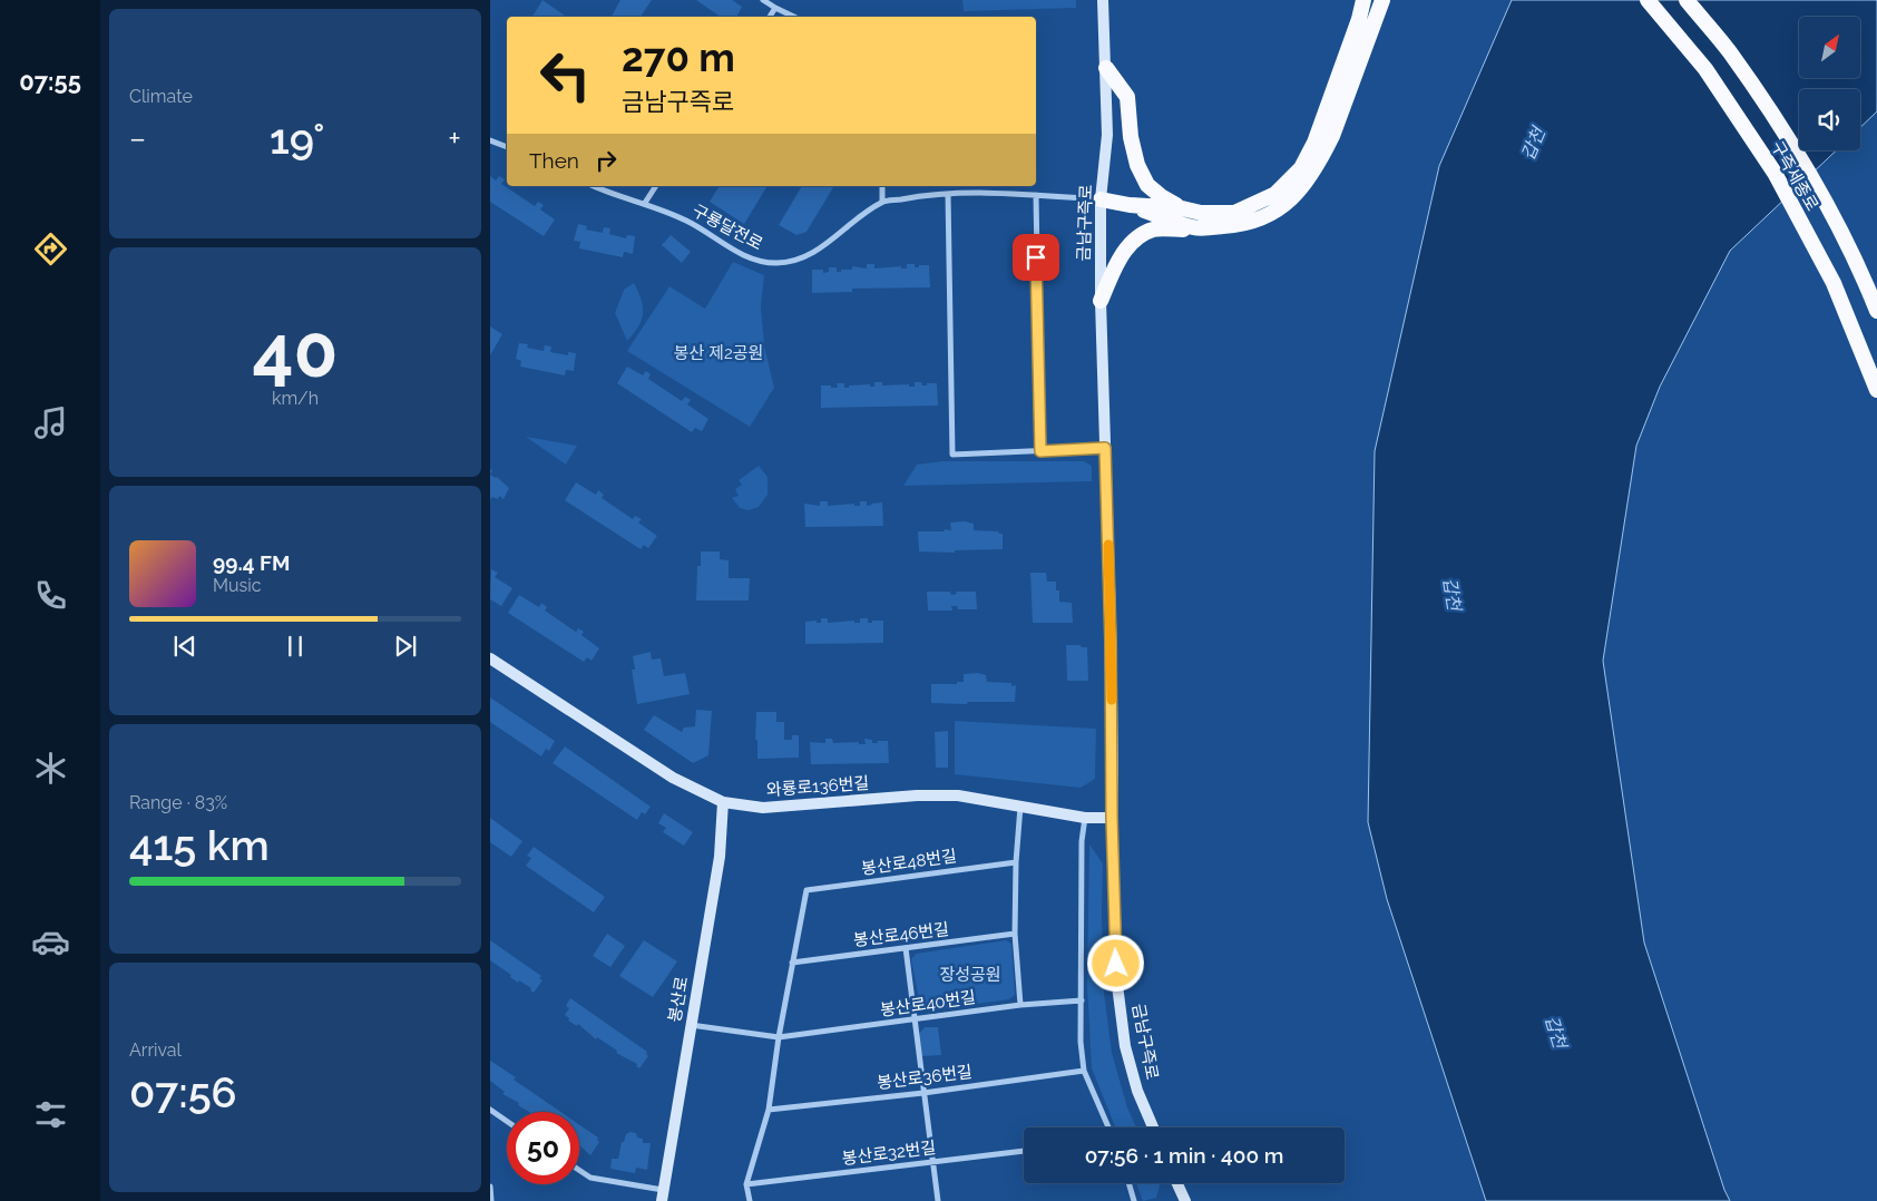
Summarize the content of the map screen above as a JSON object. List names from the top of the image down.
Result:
{
  "streets": {
    "highway": ["구즉세종로"],
    "main road": ["금남구즉로", "와룡로136번길", "봉산로"],
    "street": [
      "구룡달전로",
      "봉산로48번길",
      "봉산로46번길",
      "봉산로40번길",
      "봉산로36번길",
      "봉산로32번길"
    ]
  },
  "crossings": [
    ["금남구즉로", "구룡달전로"],
    ["금남구즉로", "와룡로136번길"],
    ["와룡로136번길", "봉산로"],
    ["봉산로48번길", "봉산로46번길"],
    ["봉산로", "봉산로40번길"]
  ],
  "water": ["갑천"],
  "parks": ["봉산 제2공원", "장성공원"],
  "north": "top right",
  "page": {
    "tabs": "07:55",
    "tile": [
      "Climate",
      ["40", "km/h"],
      ["Range · 83%", "415 km"],
      ["Arrival", "07:56"]
    ],
    "turn": ["270 m", "금남구즉로"],
    "heat": ["−", "19°", "+"],
    "then": "Then",
    "song": ["99.4 FM", "Music"],
    "limit": "50",
    "trip": "07:56 · 1 min · 400 m"
  }
}
